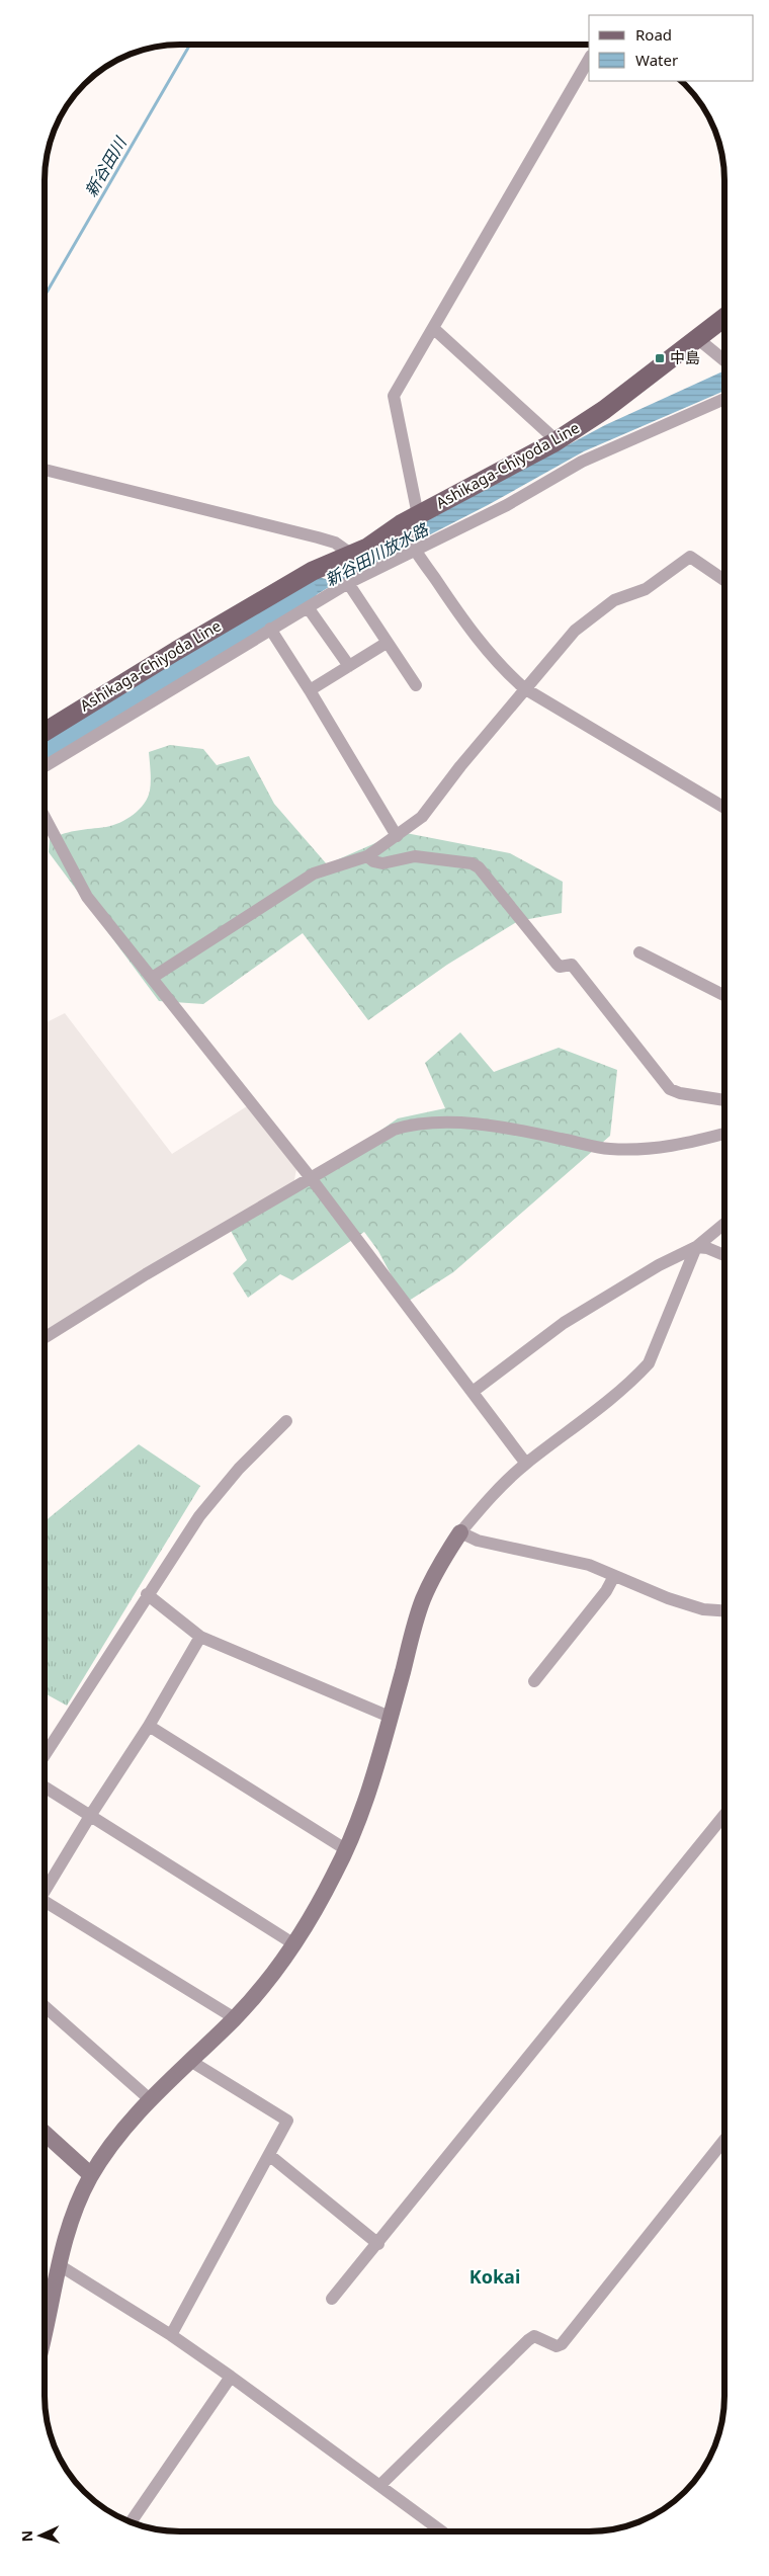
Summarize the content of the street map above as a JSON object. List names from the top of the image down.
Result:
{
  "streets": {
    "main road": ["Ashikaga-Chiyoda Line"]
  },
  "districts": ["Kokai"],
  "water": ["新谷田川", "新谷田川放水路"],
  "places": {
    "transit": ["中島"]
  },
  "legend": ["Road", "Water"],
  "north": "left"
}
